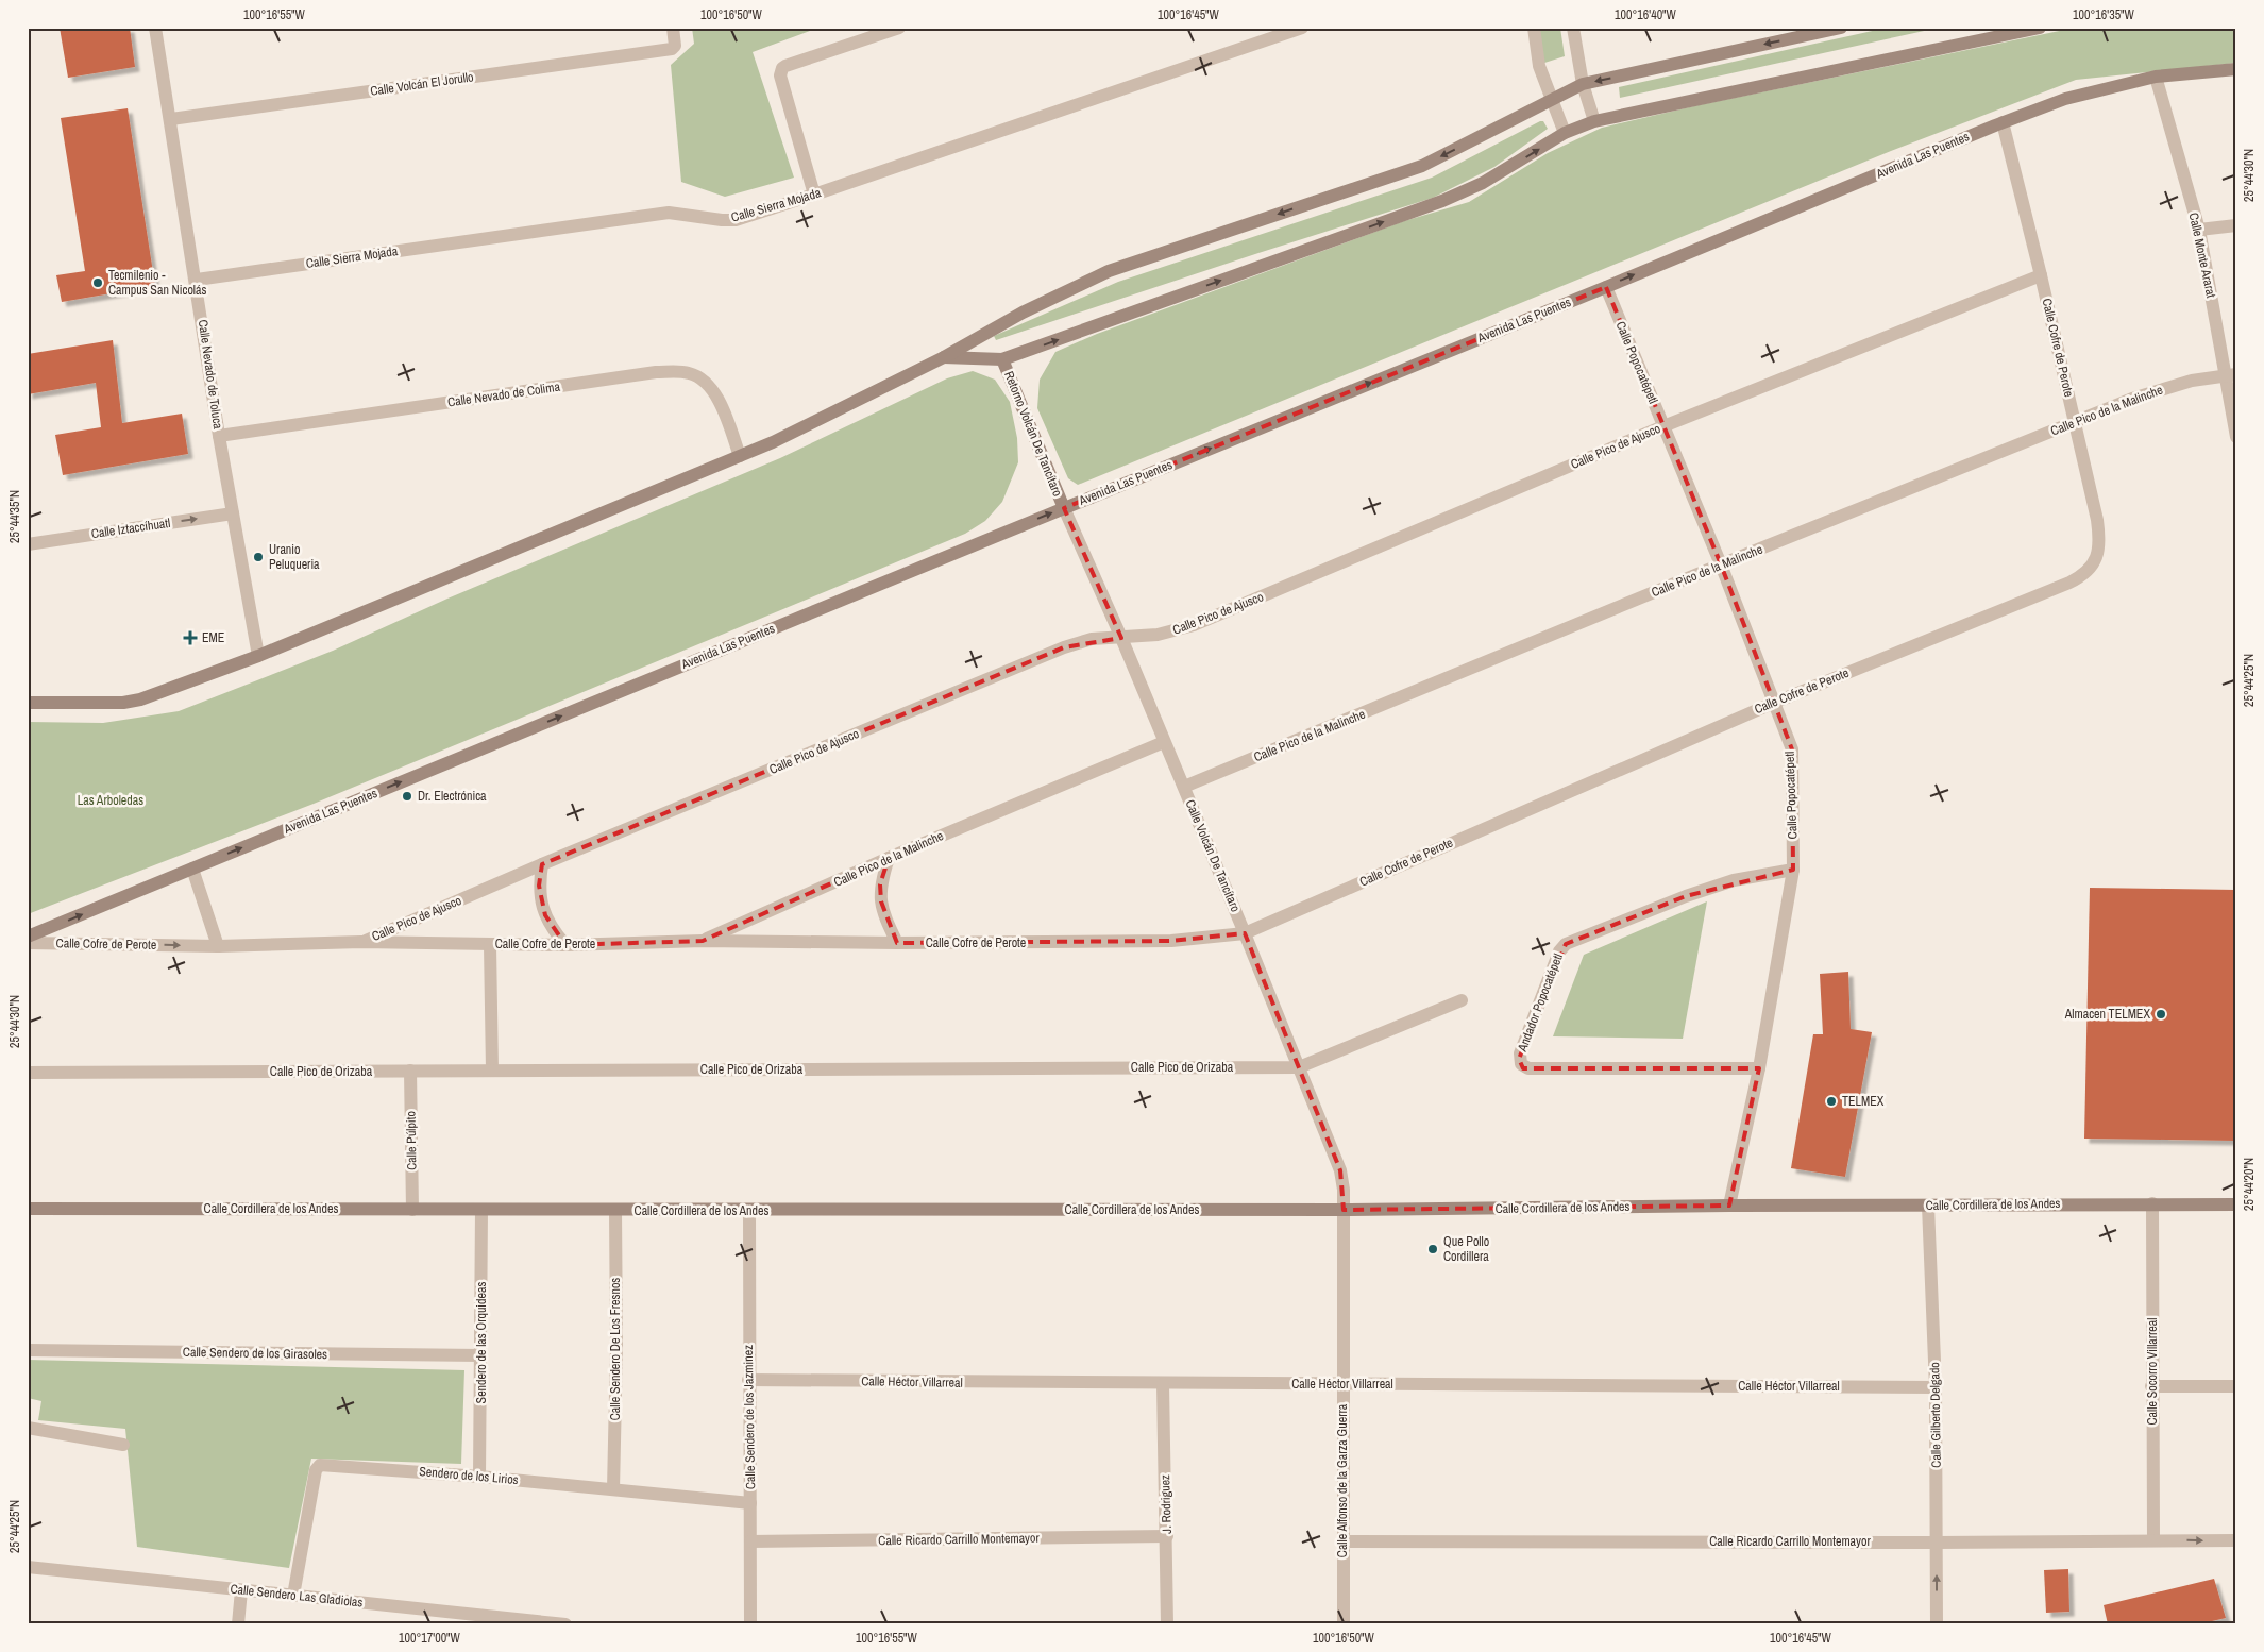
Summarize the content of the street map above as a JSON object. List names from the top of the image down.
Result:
{
  "streets": {
    "street": [
      "Calle Volcán El Jorullo",
      "Avenida Las Puentes",
      "Calle Sierra Mojada",
      "Calle Monte Ararat",
      "Calle Cofre de Perote",
      "Calle Popocatépetl",
      "Calle Nevado de Toluca",
      "Calle Nevado de Colima",
      "Calle Pico de la Malinche",
      "Retorno Volcán De Tancítaro",
      "Calle Pico de Ajusco",
      "Calle Iztaccíhuatl",
      "Calle Volcán De Tancítaro",
      "Andador Popocatépetl",
      "Calle Pico de Orizaba",
      "Calle Púlpito",
      "Calle Cordillera de los Andes",
      "Sendero de las Orquideas",
      "Calle Sendero De Los Fresnos",
      "Calle Sendero de los Girasoles",
      "Calle Socorro Villarreal",
      "Calle Héctor Villarreal",
      "Calle Gilberto Delgado",
      "Calle Sendero de los Jazminez",
      "Sendero de los Lirios",
      "Calle Alfonso de la Garza Guerra",
      "J. Rodriguez",
      "Calle Ricardo Carrillo Montemayor",
      "Calle Sendero Las Gladiolas"
    ]
  },
  "crossings": [
    ["Calle Volcán El Jorullo", "Calle Nevado de Toluca"],
    ["Avenida Las Puentes", "Calle Monte Ararat"],
    ["Avenida Las Puentes", "Calle Cofre de Perote"],
    ["Avenida Las Puentes", "Calle Popocatépetl"],
    ["Avenida Las Puentes", "Retorno Volcán De Tancítaro"],
    ["Avenida Las Puentes", "Calle Volcán De Tancítaro"],
    ["Calle Sierra Mojada", "Calle Nevado de Toluca"],
    ["Calle Monte Ararat", "Calle Pico de la Malinche"],
    ["Calle Cofre de Perote", "Calle Popocatépetl"],
    ["Calle Cofre de Perote", "Calle Pico de la Malinche"],
    ["Calle Cofre de Perote", "Calle Pico de Ajusco"],
    ["Calle Cofre de Perote", "Calle Volcán De Tancítaro"],
    ["Calle Popocatépetl", "Calle Pico de la Malinche"],
    ["Calle Popocatépetl", "Calle Pico de Ajusco"],
    ["Calle Popocatépetl", "Andador Popocatépetl"],
    ["Calle Popocatépetl", "Calle Cordillera de los Andes"],
    ["Calle Nevado de Toluca", "Calle Nevado de Colima"],
    ["Calle Nevado de Toluca", "Calle Iztaccíhuatl"],
    ["Calle Pico de la Malinche", "Calle Volcán De Tancítaro"],
    ["Retorno Volcán De Tancítaro", "Calle Volcán De Tancítaro"],
    ["Calle Pico de Ajusco", "Calle Volcán De Tancítaro"],
    ["Calle Volcán De Tancítaro", "Calle Pico de Orizaba"],
    ["Calle Volcán De Tancítaro", "Calle Cordillera de los Andes"],
    ["Calle Volcán De Tancítaro", "Calle Alfonso de la Garza Guerra"],
    ["Calle Pico de Orizaba", "Calle Púlpito"],
    ["Calle Púlpito", "Calle Cordillera de los Andes"],
    ["Calle Cordillera de los Andes", "Sendero de las Orquideas"],
    ["Calle Cordillera de los Andes", "Calle Sendero De Los Fresnos"],
    ["Calle Cordillera de los Andes", "Calle Socorro Villarreal"],
    ["Calle Cordillera de los Andes", "Calle Gilberto Delgado"],
    ["Calle Cordillera de los Andes", "Calle Sendero de los Jazminez"],
    ["Calle Cordillera de los Andes", "Calle Alfonso de la Garza Guerra"],
    ["Sendero de las Orquideas", "Calle Sendero de los Girasoles"],
    ["Sendero de las Orquideas", "Sendero de los Lirios"],
    ["Calle Sendero De Los Fresnos", "Sendero de los Lirios"],
    ["Calle Socorro Villarreal", "Calle Ricardo Carrillo Montemayor"],
    ["Calle Héctor Villarreal", "Calle Gilberto Delgado"],
    ["Calle Héctor Villarreal", "Calle Sendero de los Jazminez"],
    ["Calle Héctor Villarreal", "Calle Alfonso de la Garza Guerra"],
    ["Calle Héctor Villarreal", "J. Rodriguez"],
    ["Calle Gilberto Delgado", "Calle Ricardo Carrillo Montemayor"],
    ["Calle Sendero de los Jazminez", "Sendero de los Lirios"],
    ["Calle Sendero de los Jazminez", "Calle Ricardo Carrillo Montemayor"],
    ["Sendero de los Lirios", "Calle Sendero Las Gladiolas"],
    ["Calle Alfonso de la Garza Guerra", "Calle Ricardo Carrillo Montemayor"],
    ["J. Rodriguez", "Calle Ricardo Carrillo Montemayor"]
  ],
  "one_way": ["Avenida Las Puentes", "Calle Iztaccíhuatl"],
  "parks": ["Las Arboledas"],
  "places": {
    "other": [
      "Tecmilenio - Campus San Nicolás",
      "Uranio Peluqueria",
      "Dr. Electrónica",
      "Almacen TELMEX",
      "TELMEX",
      "Que Pollo Cordillera"
    ],
    "health": ["EME"]
  },
  "coordinates": [
    "100°16'55\"W",
    "100°16'50\"W",
    "100°16'45\"W",
    "100°16'40\"W",
    "100°16'35\"W",
    "25°44'30\"N",
    "25°44'35\"N",
    "25°44'25\"N",
    "25°44'20\"N",
    "100°17'00\"W"
  ]
}
